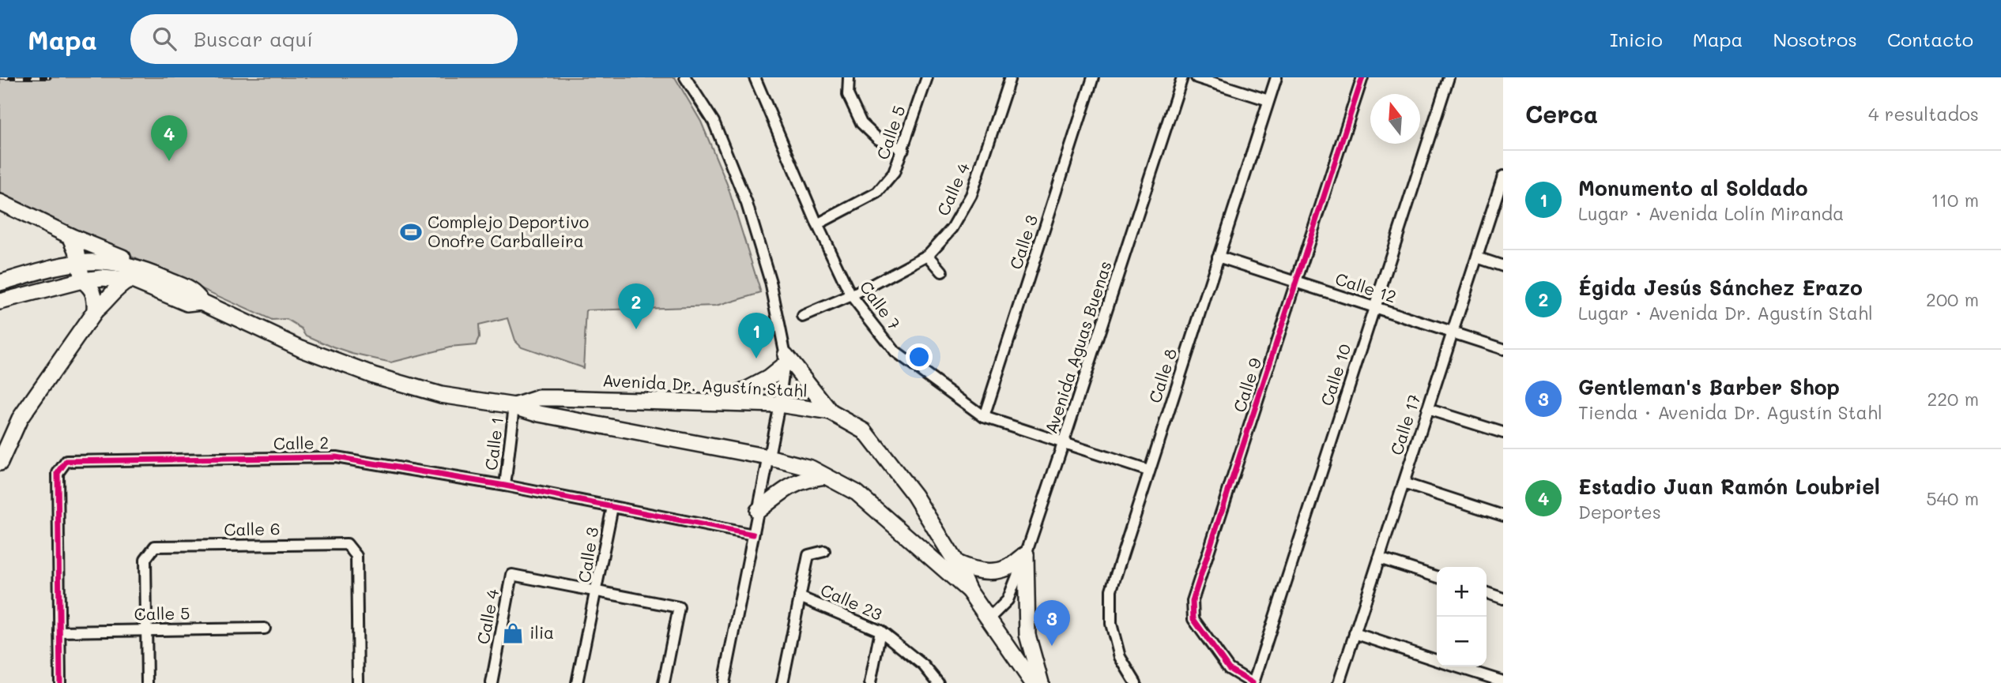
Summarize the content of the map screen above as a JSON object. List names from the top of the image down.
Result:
{
  "streets": {
    "highway": ["Avenida Dr. Agustín Stahl"],
    "street": [
      "Calle 5",
      "Calle 4",
      "Calle 3",
      "Calle 12",
      "Calle 7",
      "Avenida Aguas Buenas",
      "Calle 10",
      "Calle 8",
      "Calle 9",
      "Calle 17",
      "Calle 2",
      "Calle 1",
      "Calle 6",
      "Calle 23"
    ]
  },
  "crossings": [
    ["Calle 5", "Calle 7"],
    ["Calle 5", "Calle 2"],
    ["Calle 5", "Calle 6"],
    ["Calle 4", "Calle 3"],
    ["Calle 4", "Calle 7"],
    ["Calle 3", "Calle 7"],
    ["Calle 3", "Calle 2"],
    ["Calle 12", "Calle 10"],
    ["Calle 12", "Calle 8"],
    ["Calle 12", "Calle 9"],
    ["Calle 12", "Calle 17"],
    ["Calle 7", "Avenida Aguas Buenas"],
    ["Calle 7", "Calle 8"],
    ["Avenida Aguas Buenas", "Avenida Dr. Agustín Stahl"],
    ["Calle 10", "Calle 9"],
    ["Avenida Dr. Agustín Stahl", "Calle 1"],
    ["Calle 2", "Calle 1"]
  ],
  "places": {
    "sports": ["Complejo Deportivo Onofre Carballeira"],
    "shop": ["ilia"]
  },
  "north": "top",
  "page": {
    "header": "Mapa",
    "search": "Buscar aquí",
    "nav": [
      "Inicio",
      "Mapa",
      "Nosotros",
      "Contacto"
    ],
    "heading": ["Cerca", "4 resultados"],
    "pins": [
      "4",
      "2",
      "1",
      "3"
    ],
    "list": [
      {
        "mark": "1",
        "name": "Monumento al Soldado",
        "note": "Lugar · Avenida Lolín Miranda",
        "value": "110 m"
      },
      {
        "mark": "2",
        "name": "Égida Jesús Sánchez Erazo",
        "note": "Lugar · Avenida Dr. Agustín Stahl",
        "value": "200 m"
      },
      {
        "mark": "3",
        "name": "Gentleman's Barber Shop",
        "note": "Tienda · Avenida Dr. Agustín Stahl",
        "value": "220 m"
      },
      {
        "mark": "4",
        "name": "Estadio Juan Ramón Loubriel",
        "note": "Deportes",
        "value": "540 m"
      }
    ],
    "map_buttons": ["+", "−"]
  }
}
